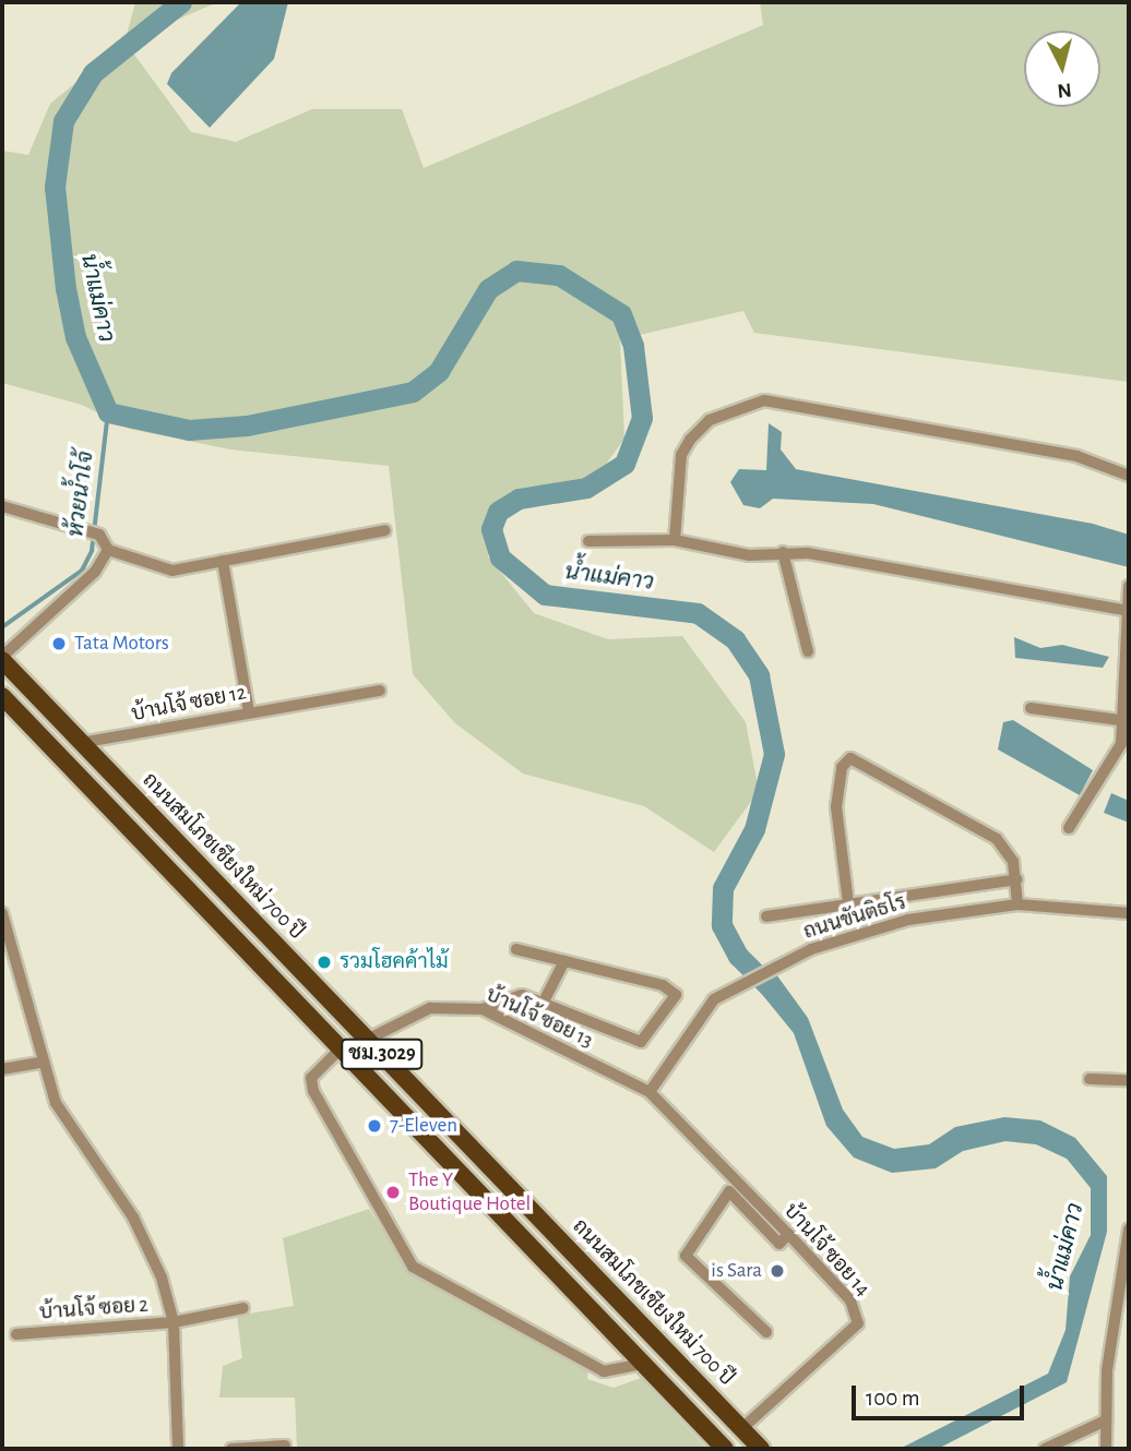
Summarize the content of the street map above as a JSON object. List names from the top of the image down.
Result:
{
  "streets": {
    "main road": ["ถนนสมโภชเชียงใหม่ 700 ปี", "ชม.3029"],
    "street": [
      "บ้านโจ้ ซอย 12",
      "ถนนขันติธโร",
      "บ้านโจ้ ซอย 13",
      "บ้านโจ้ ซอย 14",
      "บ้านโจ้ ซอย 2"
    ]
  },
  "crossings": [
    ["บ้านโจ้ ซอย 12", "ถนนสมโภชเชียงใหม่ 700 ปี"],
    ["ถนนสมโภชเชียงใหม่ 700 ปี", "บ้านโจ้ ซอย 13"],
    ["ถนนสมโภชเชียงใหม่ 700 ปี", "บ้านโจ้ ซอย 14"],
    ["ถนนขันติธโร", "บ้านโจ้ ซอย 13"],
    ["ถนนขันติธโร", "บ้านโจ้ ซอย 14"],
    ["บ้านโจ้ ซอย 13", "บ้านโจ้ ซอย 14"]
  ],
  "water": ["น้ำแม่คาว", "ห้วยน้ำโจ้"],
  "places": [
    "Tata Motors",
    "รวมโฮคค้าไม้",
    "7-Eleven",
    "The Y Boutique Hotel",
    "is Sara"
  ],
  "scale_bar": "100 m",
  "north": "bottom"
}
